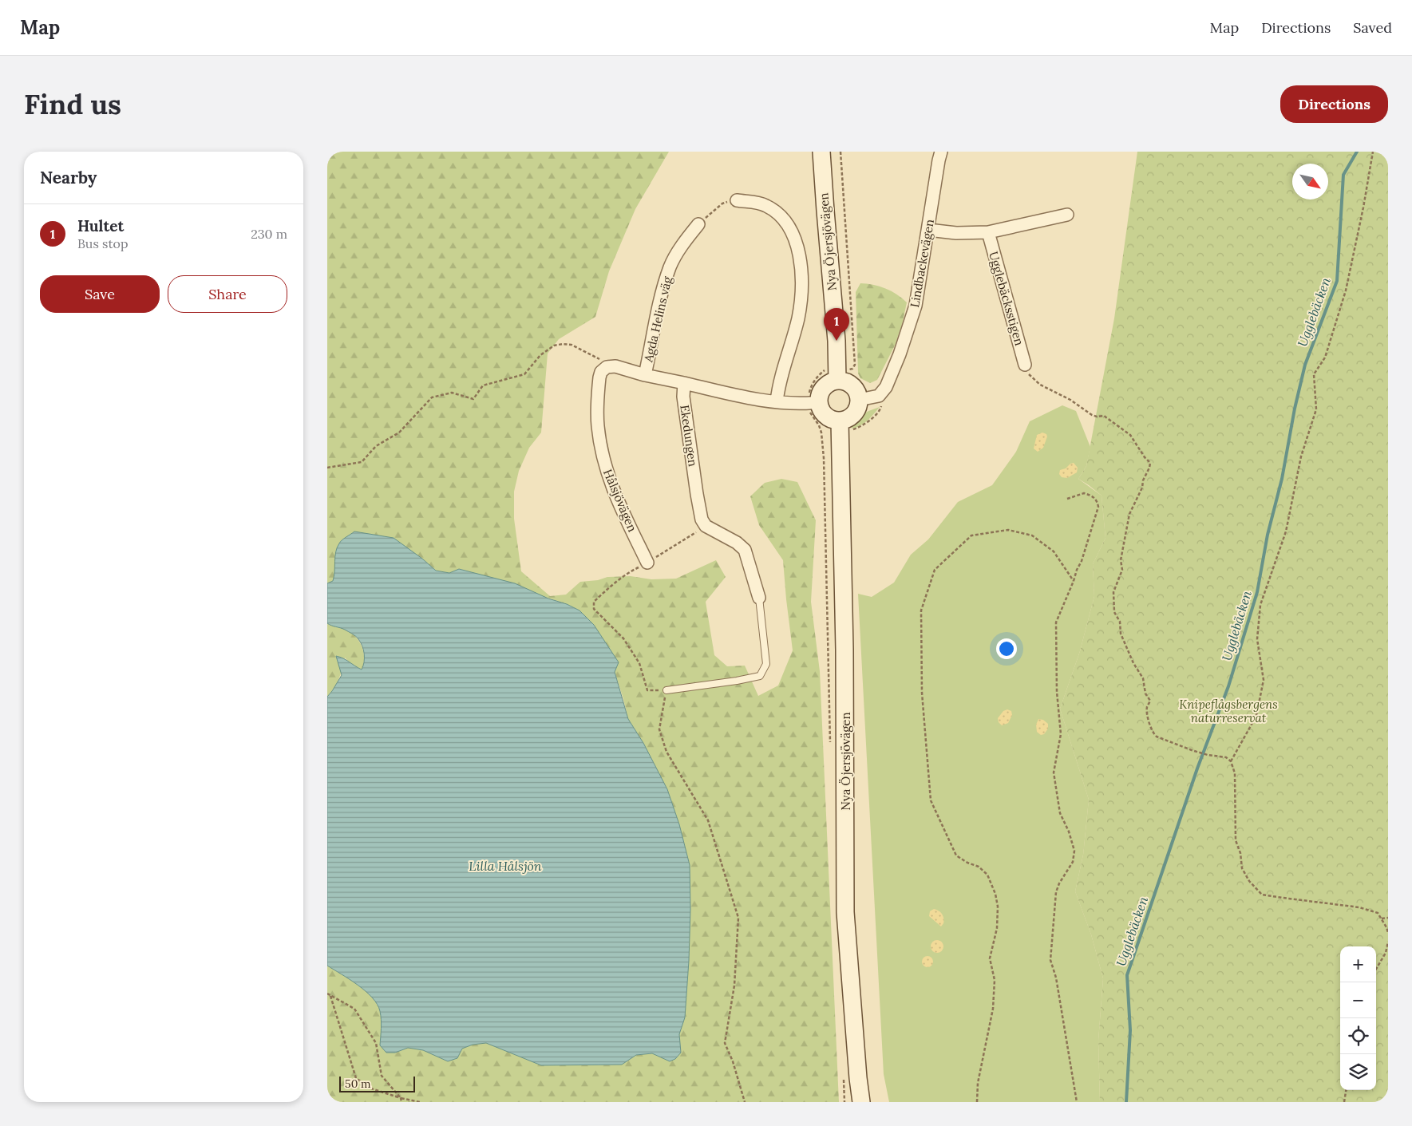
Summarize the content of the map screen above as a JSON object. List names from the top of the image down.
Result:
{
  "streets": {
    "street": [
      "Nya Öjersjövägen",
      "Lindbackevägen",
      "Ugglebäcksstigen",
      "Agda Helins väg",
      "Ekedungen",
      "Hålsjövägen"
    ]
  },
  "water": ["Ugglebäcken", "Lilla Hålsjön"],
  "parks": ["Knipeflågsbergens naturreservat"],
  "scale_bar": "50 m",
  "north": "bottom right",
  "page": {
    "header": "Map",
    "nav": ["Map", "Directions", "Saved"],
    "buttons": [
      "Directions",
      ["Save", "Share"]
    ],
    "title": "Find us",
    "heading": "Nearby",
    "list": [
      {
        "mark": "1",
        "name": "Hultet",
        "note": "Bus stop",
        "value": "230 m"
      }
    ],
    "pins": "1",
    "map_buttons": ["+", "−"],
    "scale": "50 m"
  }
}
